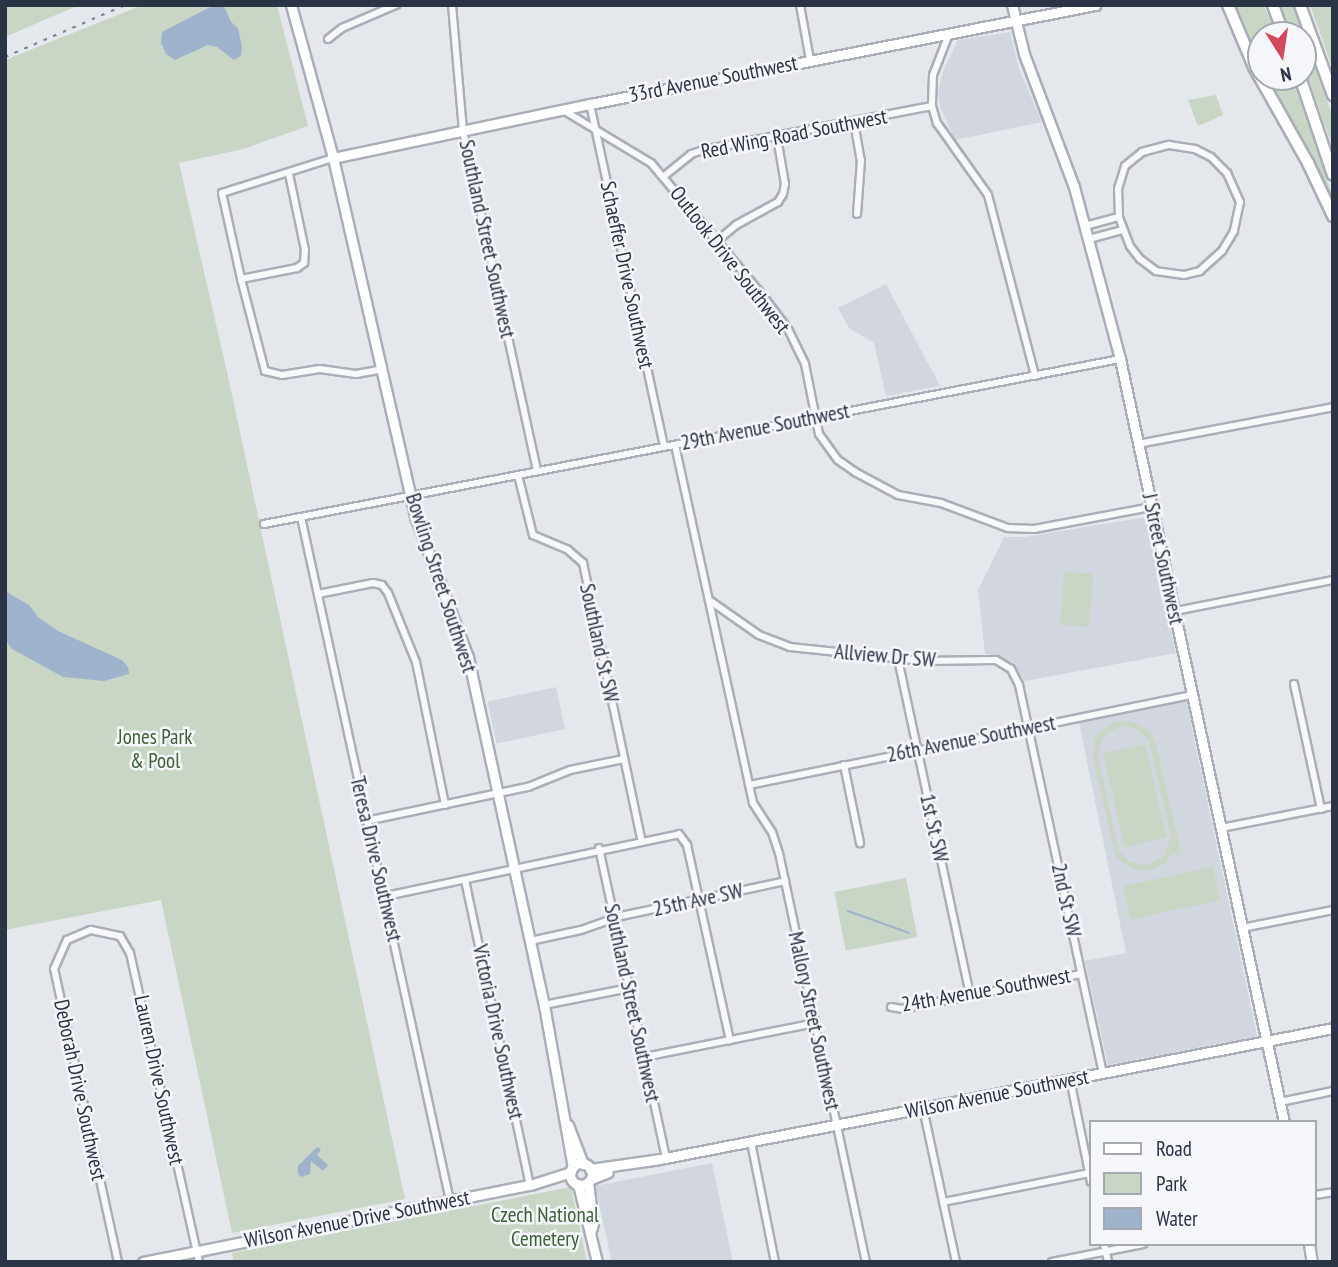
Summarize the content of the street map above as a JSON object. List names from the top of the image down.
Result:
{
  "streets": {
    "street": [
      "33rd Avenue Southwest",
      "Red Wing Road Southwest",
      "Southland Street Southwest",
      "Outlook Drive Southwest",
      "Schaeffer Drive Southwest",
      "29th Avenue Southwest",
      "J Street Southwest",
      "Bowling Street Southwest",
      "Southland St SW",
      "Allview Dr SW",
      "26th Avenue Southwest",
      "1st St SW",
      "Teresa Drive Southwest",
      "25th Ave SW",
      "2nd St SW",
      "24th Avenue Southwest",
      "Mallory Street Southwest",
      "Victoria Drive Southwest",
      "Lauren Drive Southwest",
      "Deborah Drive Southwest",
      "Wilson Avenue Southwest",
      "Wilson Avenue Drive Southwest"
    ]
  },
  "crossings": [
    ["33rd Avenue Southwest", "Southland Street Southwest"],
    ["33rd Avenue Southwest", "Outlook Drive Southwest"],
    ["33rd Avenue Southwest", "Schaeffer Drive Southwest"],
    ["33rd Avenue Southwest", "J Street Southwest"],
    ["33rd Avenue Southwest", "Bowling Street Southwest"],
    ["Red Wing Road Southwest", "Outlook Drive Southwest"],
    ["Southland Street Southwest", "29th Avenue Southwest"],
    ["Southland Street Southwest", "25th Ave SW"],
    ["Southland Street Southwest", "Wilson Avenue Southwest"],
    ["Outlook Drive Southwest", "Schaeffer Drive Southwest"],
    ["Outlook Drive Southwest", "29th Avenue Southwest"],
    ["Outlook Drive Southwest", "J Street Southwest"],
    ["Schaeffer Drive Southwest", "29th Avenue Southwest"],
    ["29th Avenue Southwest", "J Street Southwest"],
    ["29th Avenue Southwest", "Bowling Street Southwest"],
    ["29th Avenue Southwest", "Southland St SW"],
    ["29th Avenue Southwest", "Teresa Drive Southwest"],
    ["J Street Southwest", "26th Avenue Southwest"],
    ["J Street Southwest", "Wilson Avenue Southwest"],
    ["Bowling Street Southwest", "25th Ave SW"],
    ["Bowling Street Southwest", "Wilson Avenue Southwest"],
    ["Bowling Street Southwest", "Wilson Avenue Drive Southwest"],
    ["Allview Dr SW", "26th Avenue Southwest"],
    ["Allview Dr SW", "1st St SW"],
    ["Allview Dr SW", "2nd St SW"],
    ["26th Avenue Southwest", "1st St SW"],
    ["26th Avenue Southwest", "2nd St SW"],
    ["26th Avenue Southwest", "Mallory Street Southwest"],
    ["1st St SW", "24th Avenue Southwest"],
    ["Teresa Drive Southwest", "Wilson Avenue Drive Southwest"],
    ["25th Ave SW", "Mallory Street Southwest"],
    ["2nd St SW", "24th Avenue Southwest"],
    ["2nd St SW", "Wilson Avenue Southwest"],
    ["Mallory Street Southwest", "Wilson Avenue Southwest"],
    ["Victoria Drive Southwest", "Wilson Avenue Drive Southwest"],
    ["Lauren Drive Southwest", "Deborah Drive Southwest"],
    ["Lauren Drive Southwest", "Wilson Avenue Drive Southwest"],
    ["Wilson Avenue Southwest", "Wilson Avenue Drive Southwest"]
  ],
  "parks": ["Jones Park & Pool", "Czech National Cemetery"],
  "legend": ["Road", "Park", "Water"],
  "north": "bottom"
}
